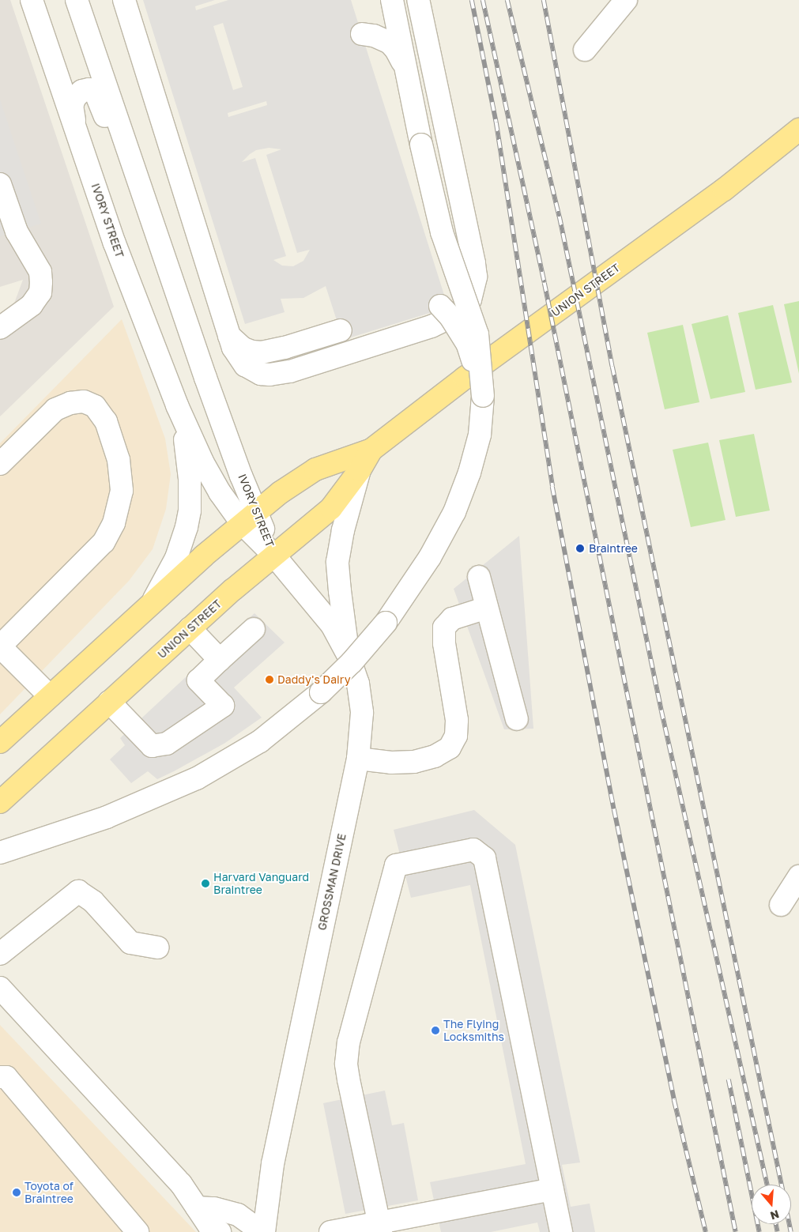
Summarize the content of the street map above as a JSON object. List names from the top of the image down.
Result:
{
  "streets": {
    "main road": ["UNION STREET"],
    "street": ["IVORY STREET", "GROSSMAN DRIVE"]
  },
  "crossings": [
    ["IVORY STREET", "UNION STREET"],
    ["IVORY STREET", "GROSSMAN DRIVE"],
    ["UNION STREET", "GROSSMAN DRIVE"]
  ],
  "places": [
    "Braintree",
    "Daddy's Dairy",
    "Harvard Vanguard Braintree",
    "The Flying Locksmiths",
    "Toyota of Braintree"
  ],
  "north": "bottom"
}
